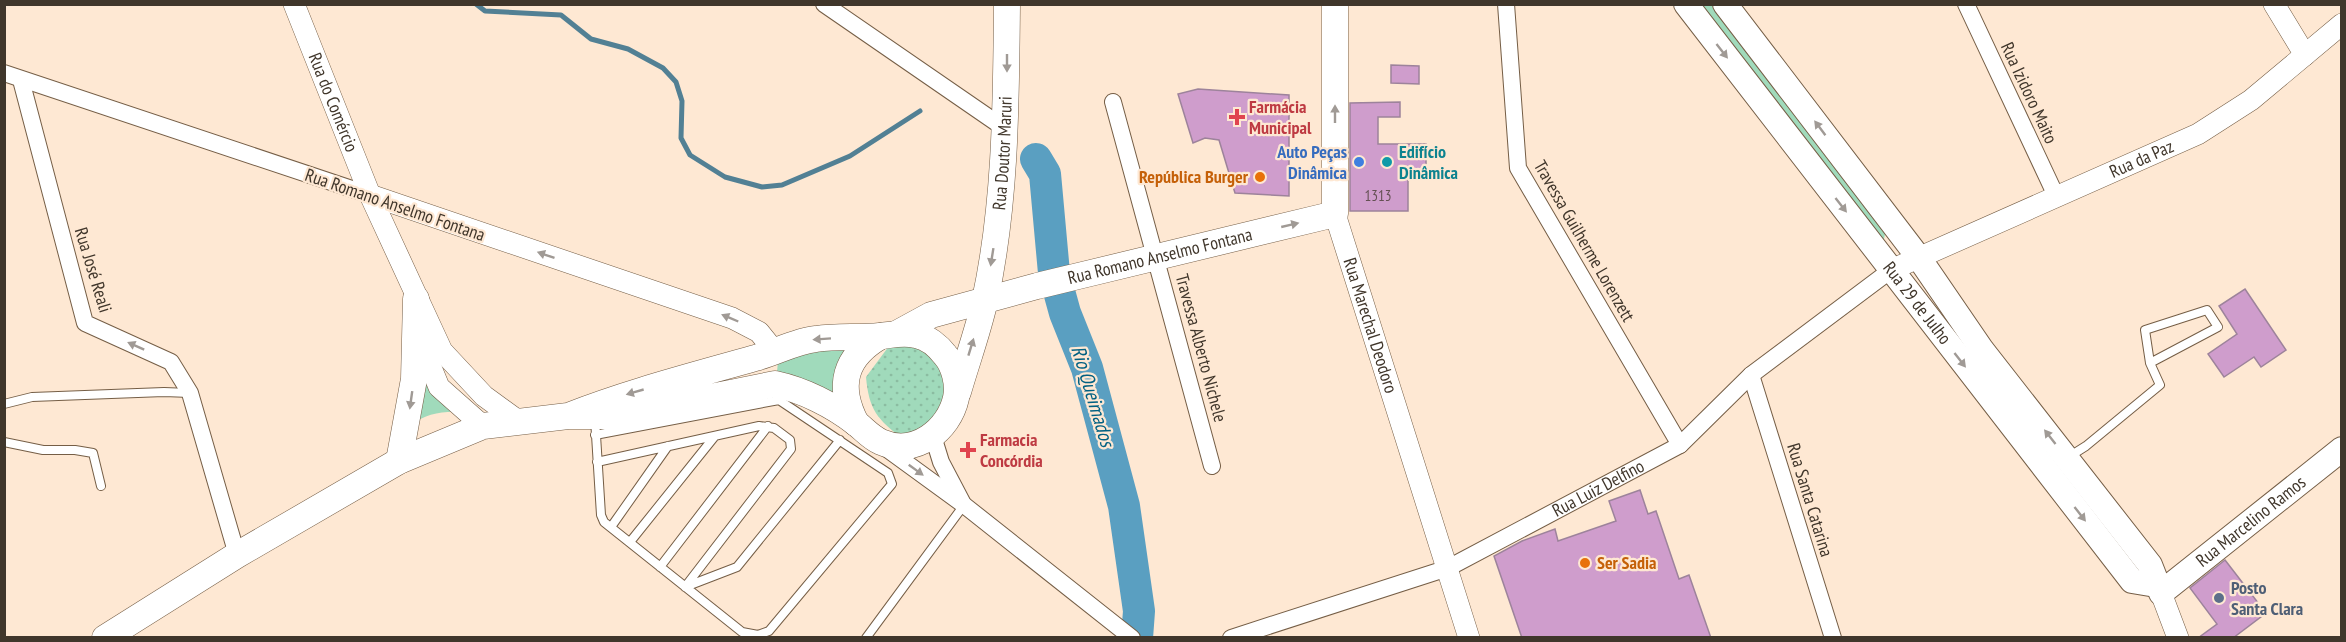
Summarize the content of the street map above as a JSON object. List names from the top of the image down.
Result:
{
  "streets": {
    "main road": [
      "Rua Doutor Maruri",
      "Rua Romano Anselmo Fontana",
      "Rua 29 de Julho",
      "Rua Marechal Deodoro",
      "Rua Marcelino Ramos"
    ],
    "street": [
      "Rua Izidoro Maito",
      "Rua do Comércio",
      "Rua da Paz",
      "Travessa Guilherme Lorenzett",
      "Rua José Reali",
      "Travessa Alberto Nichele",
      "Rua Luiz Delfino",
      "Rua Santa Catarina"
    ]
  },
  "crossings": [
    ["Rua Izidoro Maito", "Rua da Paz"],
    ["Rua do Comércio", "Rua Romano Anselmo Fontana"],
    ["Rua Doutor Maruri", "Rua Romano Anselmo Fontana"],
    ["Rua da Paz", "Rua 29 de Julho"],
    ["Rua da Paz", "Rua Luiz Delfino"],
    ["Rua Romano Anselmo Fontana", "Rua José Reali"],
    ["Rua Romano Anselmo Fontana", "Rua Marechal Deodoro"],
    ["Rua Romano Anselmo Fontana", "Travessa Alberto Nichele"],
    ["Travessa Guilherme Lorenzett", "Rua Luiz Delfino"],
    ["Rua 29 de Julho", "Rua Luiz Delfino"],
    ["Rua 29 de Julho", "Rua Marcelino Ramos"],
    ["Rua Marechal Deodoro", "Rua Luiz Delfino"],
    ["Rua Luiz Delfino", "Rua Santa Catarina"]
  ],
  "one_way": ["Rua José Reali"],
  "water": ["Rio Queimados"],
  "places": {
    "health": ["Farmácia Municipal", "Farmacia Concórdia"],
    "other": [
      "Auto Peças Dinâmica",
      "Edifício Dinâmica",
      "República Burger",
      "Ser Sadia",
      "Posto Santa Clara"
    ]
  },
  "house_numbers": ["1313"]
}
